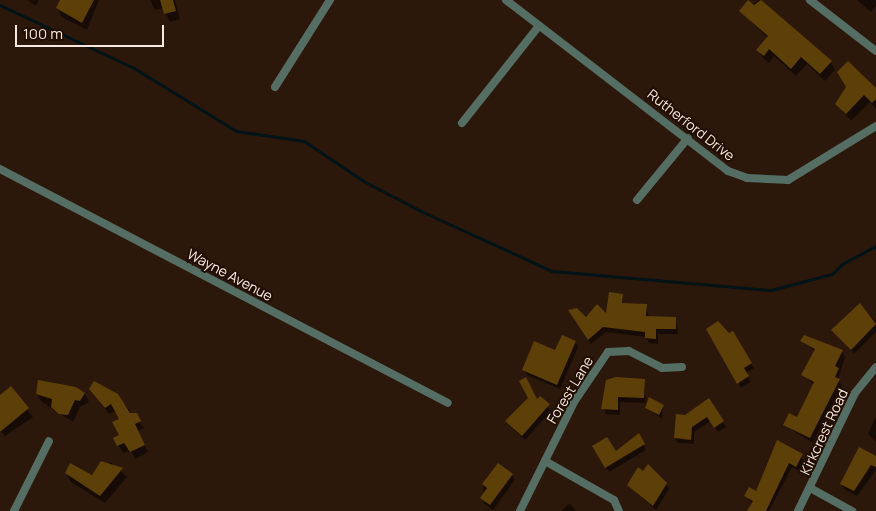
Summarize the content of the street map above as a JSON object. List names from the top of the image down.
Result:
{
  "streets": {
    "street": [
      "Rutherford Drive",
      "Wayne Avenue",
      "Forest Lane",
      "Kirkcrest Road"
    ]
  },
  "scale_bar": "100 m"
}
